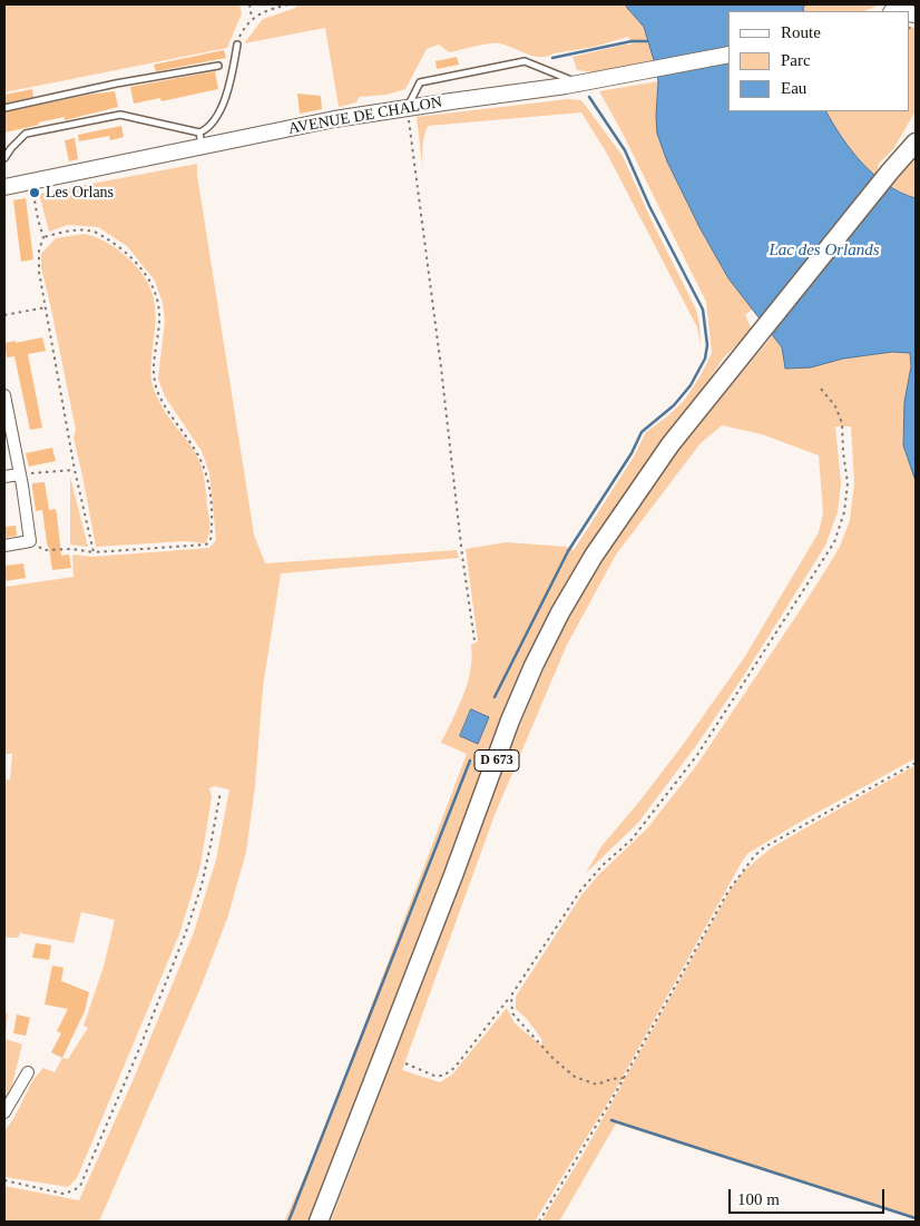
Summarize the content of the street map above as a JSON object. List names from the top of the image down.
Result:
{
  "streets": {
    "main road": ["AVENUE DE CHALON", "D 673"]
  },
  "water": ["Lac des Orlands"],
  "places": ["Les Orlans"],
  "legend": ["Route", "Parc", "Eau"],
  "scale_bar": "100 m"
}
